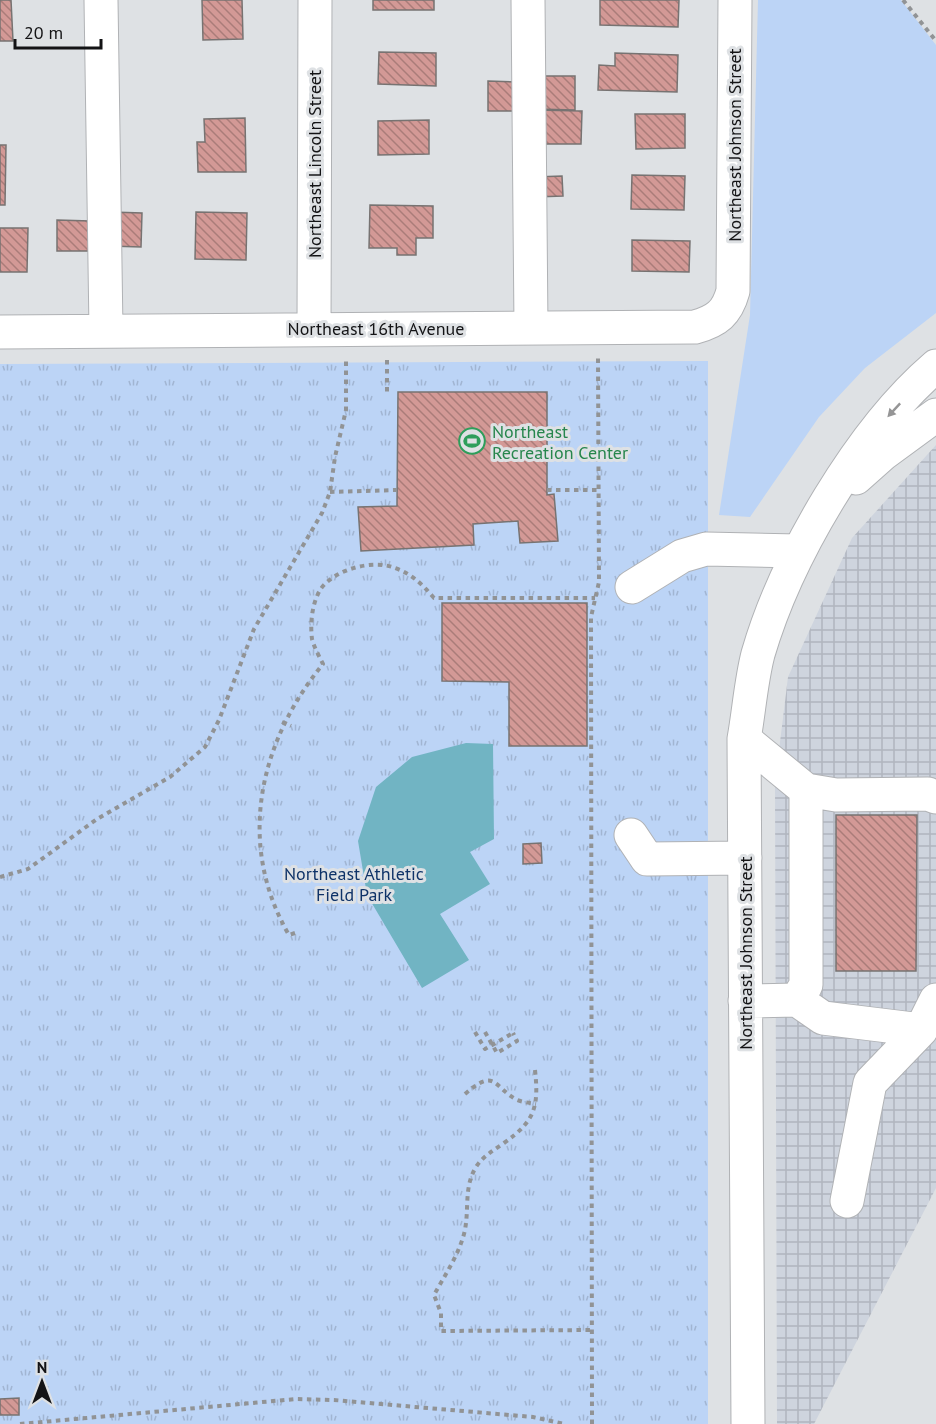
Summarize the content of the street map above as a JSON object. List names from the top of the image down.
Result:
{
  "streets": {
    "street": ["Northeast Johnson Street", "Northeast Lincoln Street", "Northeast 16th Avenue"]
  },
  "crossings": [
    ["Northeast Johnson Street", "Northeast 16th Avenue"],
    ["Northeast Lincoln Street", "Northeast 16th Avenue"]
  ],
  "parks": ["Northeast Athletic Field Park"],
  "places": {
    "sports": ["Northeast Recreation Center"]
  },
  "scale_bar": "20 m",
  "north": "top"
}
